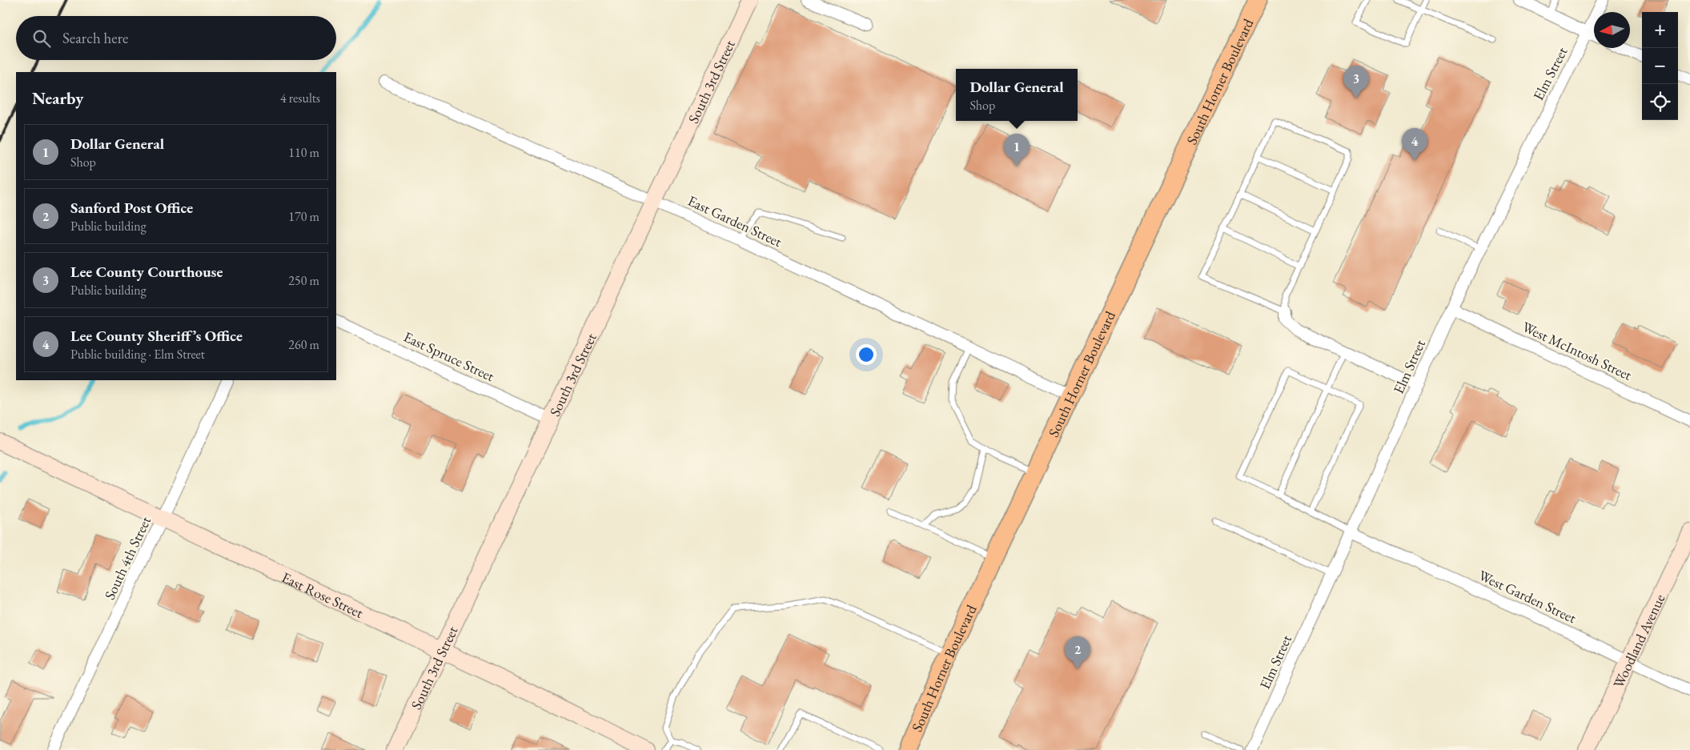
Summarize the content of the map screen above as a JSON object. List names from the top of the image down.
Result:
{
  "streets": {
    "main road": ["South Horner Boulevard"],
    "street": [
      "Elm Street",
      "South 3rd Street",
      "East Garden Street",
      "West McIntosh Street",
      "East Spruce Street",
      "South 4th Street",
      "East Rose Street",
      "West Garden Street",
      "Woodland Avenue"
    ]
  },
  "crossings": [
    ["Elm Street", "West McIntosh Street"],
    ["Elm Street", "West Garden Street"],
    ["South Horner Boulevard", "East Garden Street"],
    ["South 3rd Street", "East Garden Street"],
    ["South 3rd Street", "East Spruce Street"],
    ["South 3rd Street", "East Rose Street"],
    ["South 4th Street", "East Rose Street"],
    ["West Garden Street", "Woodland Avenue"]
  ],
  "north": "left",
  "page": {
    "map_buttons": ["+", "−"],
    "search": "Search here",
    "pins": [
      "3",
      "4",
      "1",
      "2"
    ],
    "popup": ["Dollar General", "Shop"],
    "heading": ["Nearby", "4 results"],
    "list": [
      {
        "mark": "1",
        "name": "Dollar General",
        "note": "Shop",
        "value": "110 m"
      },
      {
        "mark": "2",
        "name": "Sanford Post Office",
        "note": "Public building",
        "value": "170 m"
      },
      {
        "mark": "3",
        "name": "Lee County Courthouse",
        "note": "Public building",
        "value": "250 m"
      },
      {
        "mark": "4",
        "name": "Lee County Sheriff’s Office",
        "note": "Public building · Elm Street",
        "value": "260 m"
      }
    ]
  }
}
